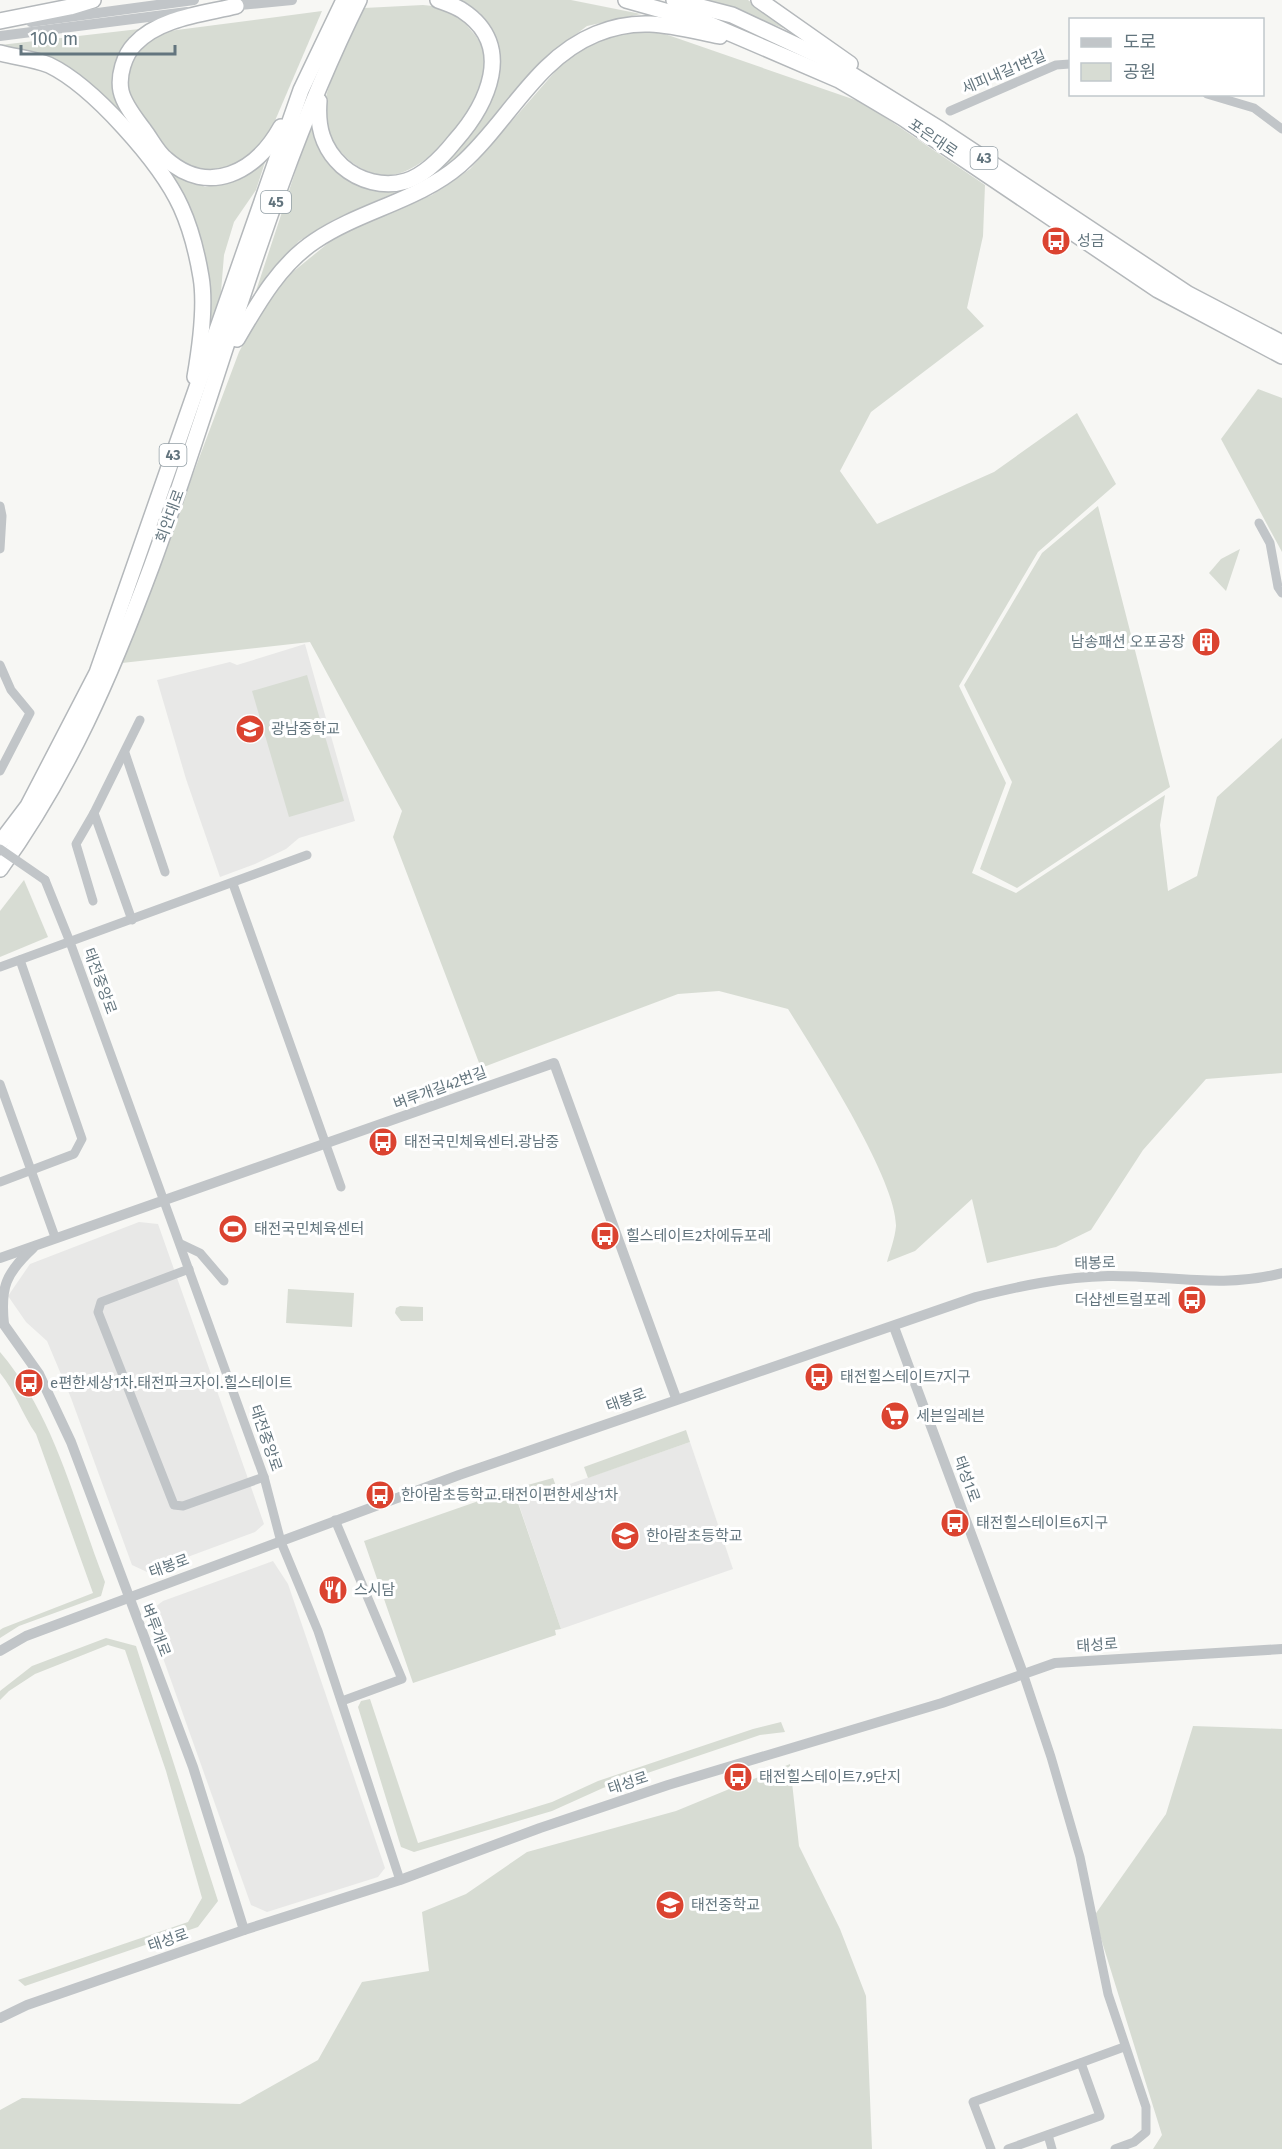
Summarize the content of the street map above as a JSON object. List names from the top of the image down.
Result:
{
  "streets": {
    "highway": [
      "포은대로",
      "43",
      "45",
      "회안대로"
    ],
    "street": [
      "세피내길1번길",
      "태전중앙로",
      "벼루개길42번길",
      "태봉로",
      "태성1로",
      "벼루개로",
      "태성로"
    ]
  },
  "crossings": [
    ["태전중앙로", "벼루개길42번길"],
    ["태전중앙로", "태봉로"],
    ["태전중앙로", "태성로"],
    ["벼루개길42번길", "태봉로"],
    ["태봉로", "태성1로"],
    ["태봉로", "벼루개로"],
    ["태성1로", "태성로"],
    ["벼루개로", "태성로"]
  ],
  "places": {
    "bus stop": [
      "성금",
      "태전국민체육센터.광남중",
      "힐스테이트2차에듀포레",
      "더샵센트럴포레",
      "태전힐스테이트7지구",
      "e편한세상1차.태전파크자이.힐스테이트",
      "한아람초등학교.태전이편한세상1차",
      "태전힐스테이트6지구",
      "태전힐스테이트7.9단지"
    ],
    "building": ["남송패션 오포공장"],
    "school or university": ["광남중학교", "한아람초등학교", "태전중학교"],
    "sports": ["태전국민체육센터"],
    "supermarket": ["세븐일레븐"],
    "restaurant": ["스시담"]
  },
  "legend": ["도로", "공원"],
  "scale_bar": "100 m"
}
